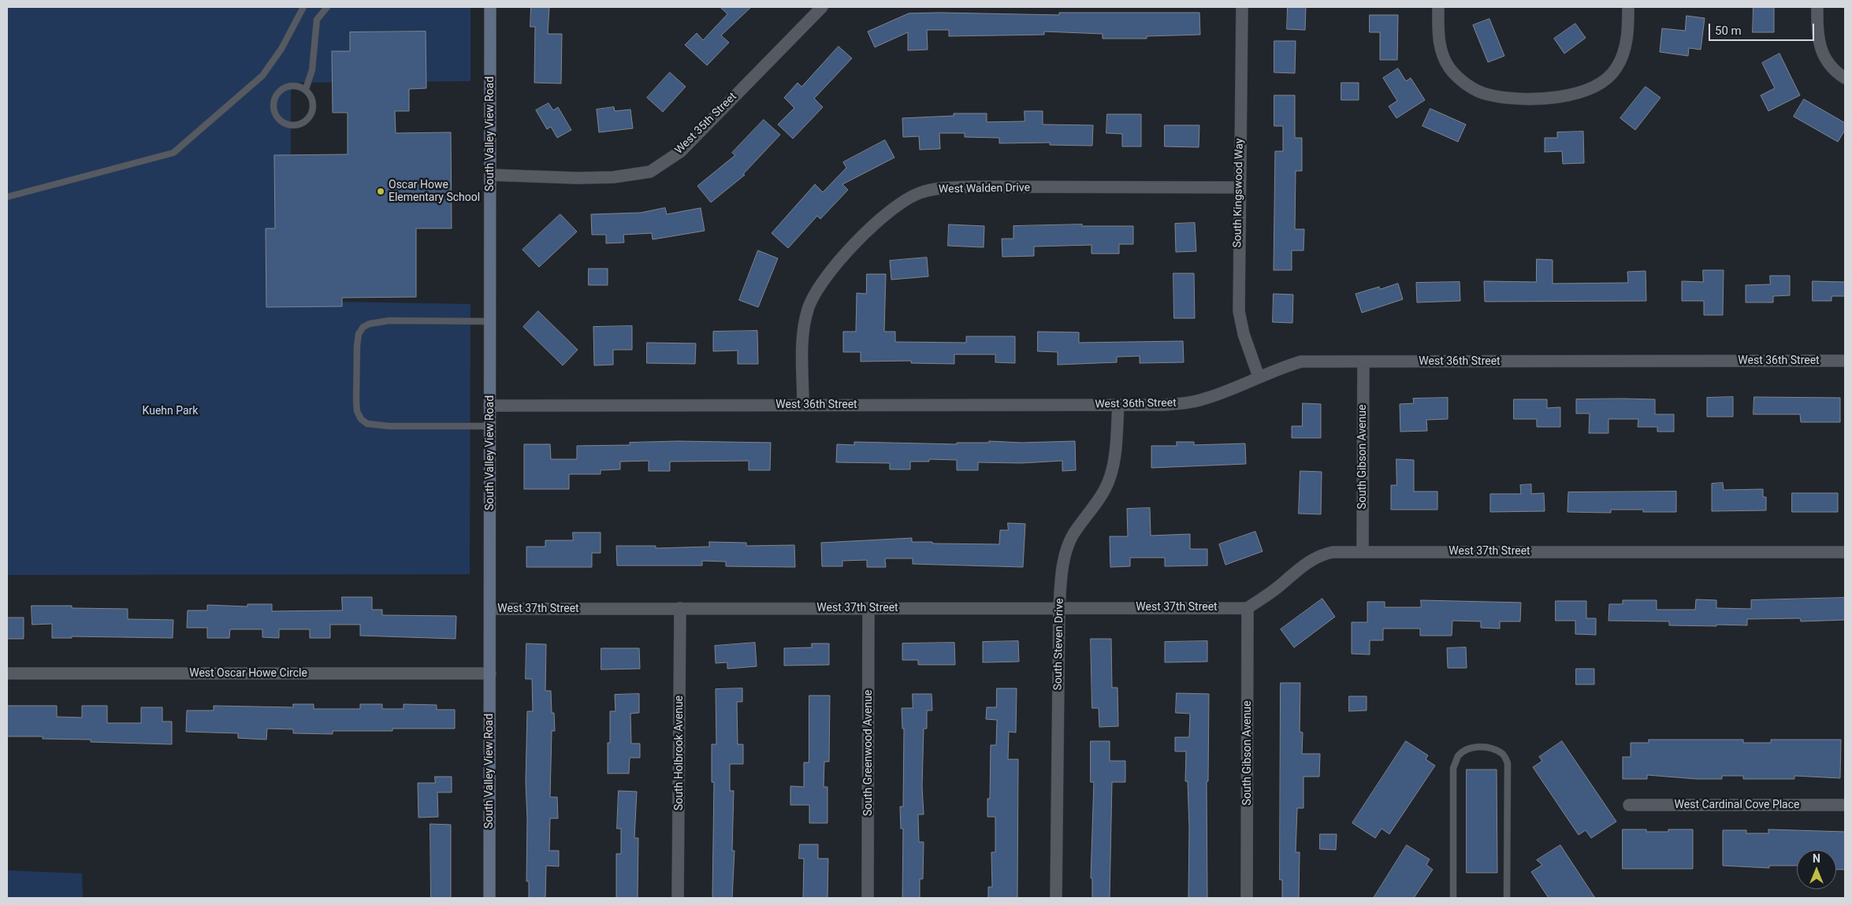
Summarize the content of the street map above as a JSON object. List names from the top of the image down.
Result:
{
  "streets": {
    "street": [
      "West 35th Street",
      "South Valley View Road",
      "West Walden Drive",
      "South Kingswood Way",
      "West 36th Street",
      "South Gibson Avenue",
      "West 37th Street",
      "South Steven Drive",
      "West Oscar Howe Circle",
      "South Holbrook Avenue",
      "South Greenwood Avenue",
      "West Cardinal Cove Place"
    ]
  },
  "crossings": [
    ["West 35th Street", "South Valley View Road"],
    ["South Valley View Road", "West 36th Street"],
    ["South Valley View Road", "West 37th Street"],
    ["South Valley View Road", "West Oscar Howe Circle"],
    ["West Walden Drive", "South Kingswood Way"],
    ["West Walden Drive", "West 36th Street"],
    ["South Kingswood Way", "West 36th Street"],
    ["West 36th Street", "South Gibson Avenue"],
    ["West 36th Street", "South Steven Drive"],
    ["South Gibson Avenue", "West 37th Street"],
    ["West 37th Street", "South Steven Drive"],
    ["West 37th Street", "South Holbrook Avenue"],
    ["West 37th Street", "South Greenwood Avenue"]
  ],
  "parks": ["Kuehn Park"],
  "places": ["Oscar Howe Elementary School"],
  "scale_bar": "50 m",
  "north": "top"
}
